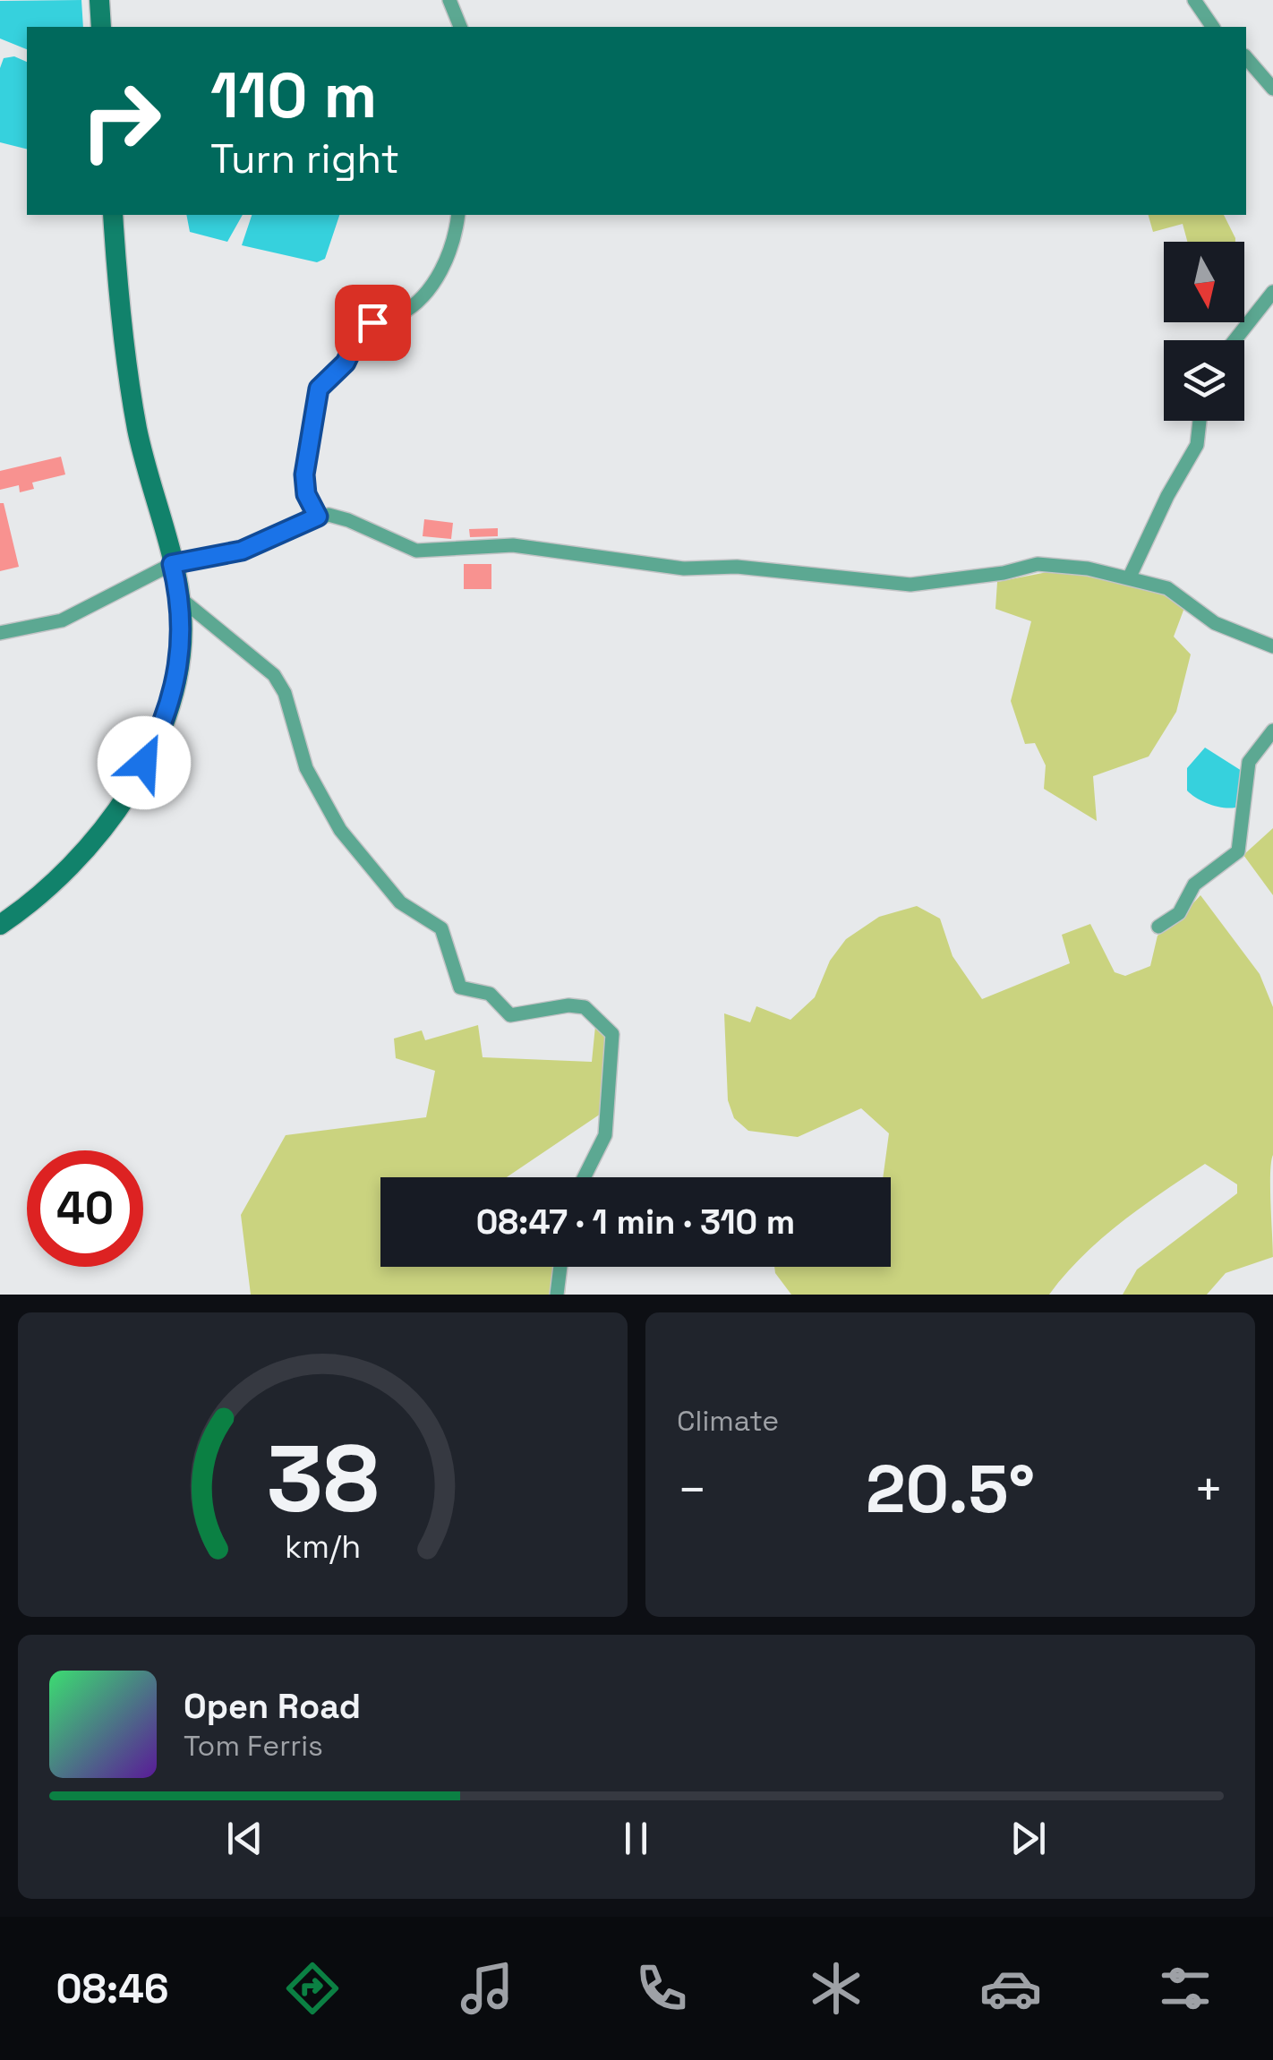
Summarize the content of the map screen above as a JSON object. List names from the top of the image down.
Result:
{
  "north": "bottom",
  "page": {
    "turn": ["110 m", "Turn right"],
    "limit": "40",
    "trip": "08:47 · 1 min · 310 m",
    "tile": "Climate",
    "heat": ["−", "20.5°", "+"],
    "song": ["Open Road", "Tom Ferris"],
    "tabs": "08:46",
    "gauge": ["38", "km/h"]
  }
}
